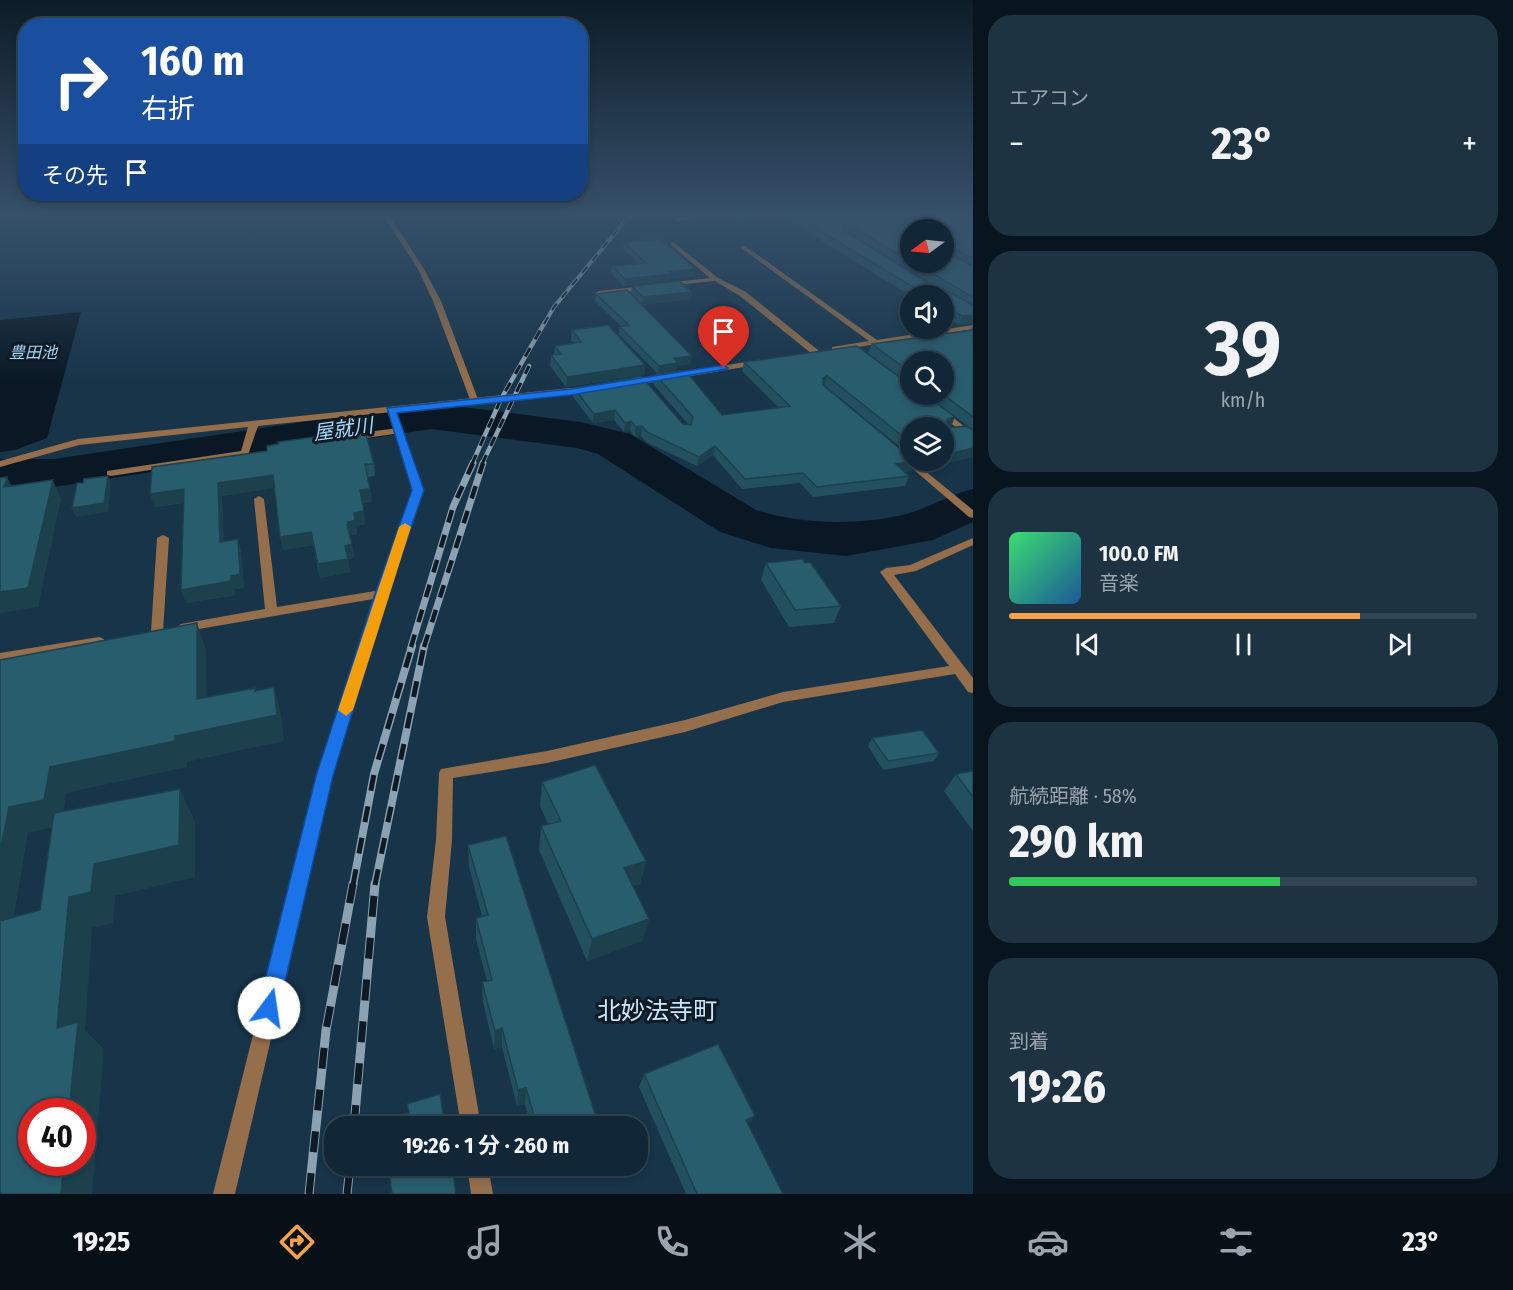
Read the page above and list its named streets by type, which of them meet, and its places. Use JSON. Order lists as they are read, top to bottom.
{
  "districts": ["北妙法寺町"],
  "water": ["豊田池", "屋就川"],
  "north": "left",
  "page": {
    "tile": [
      "エアコン",
      ["39", "km/h"],
      ["航続距離 · 58%", "290 km"],
      ["到着", "19:26"]
    ],
    "turn": ["160 m", "右折"],
    "heat": ["−", "23°", "+"],
    "then": "その先",
    "song": ["100.0 FM", "音楽"],
    "limit": "40",
    "trip": "19:26 · 1 分 · 260 m",
    "tabs": ["19:25", "23°"]
  }
}
